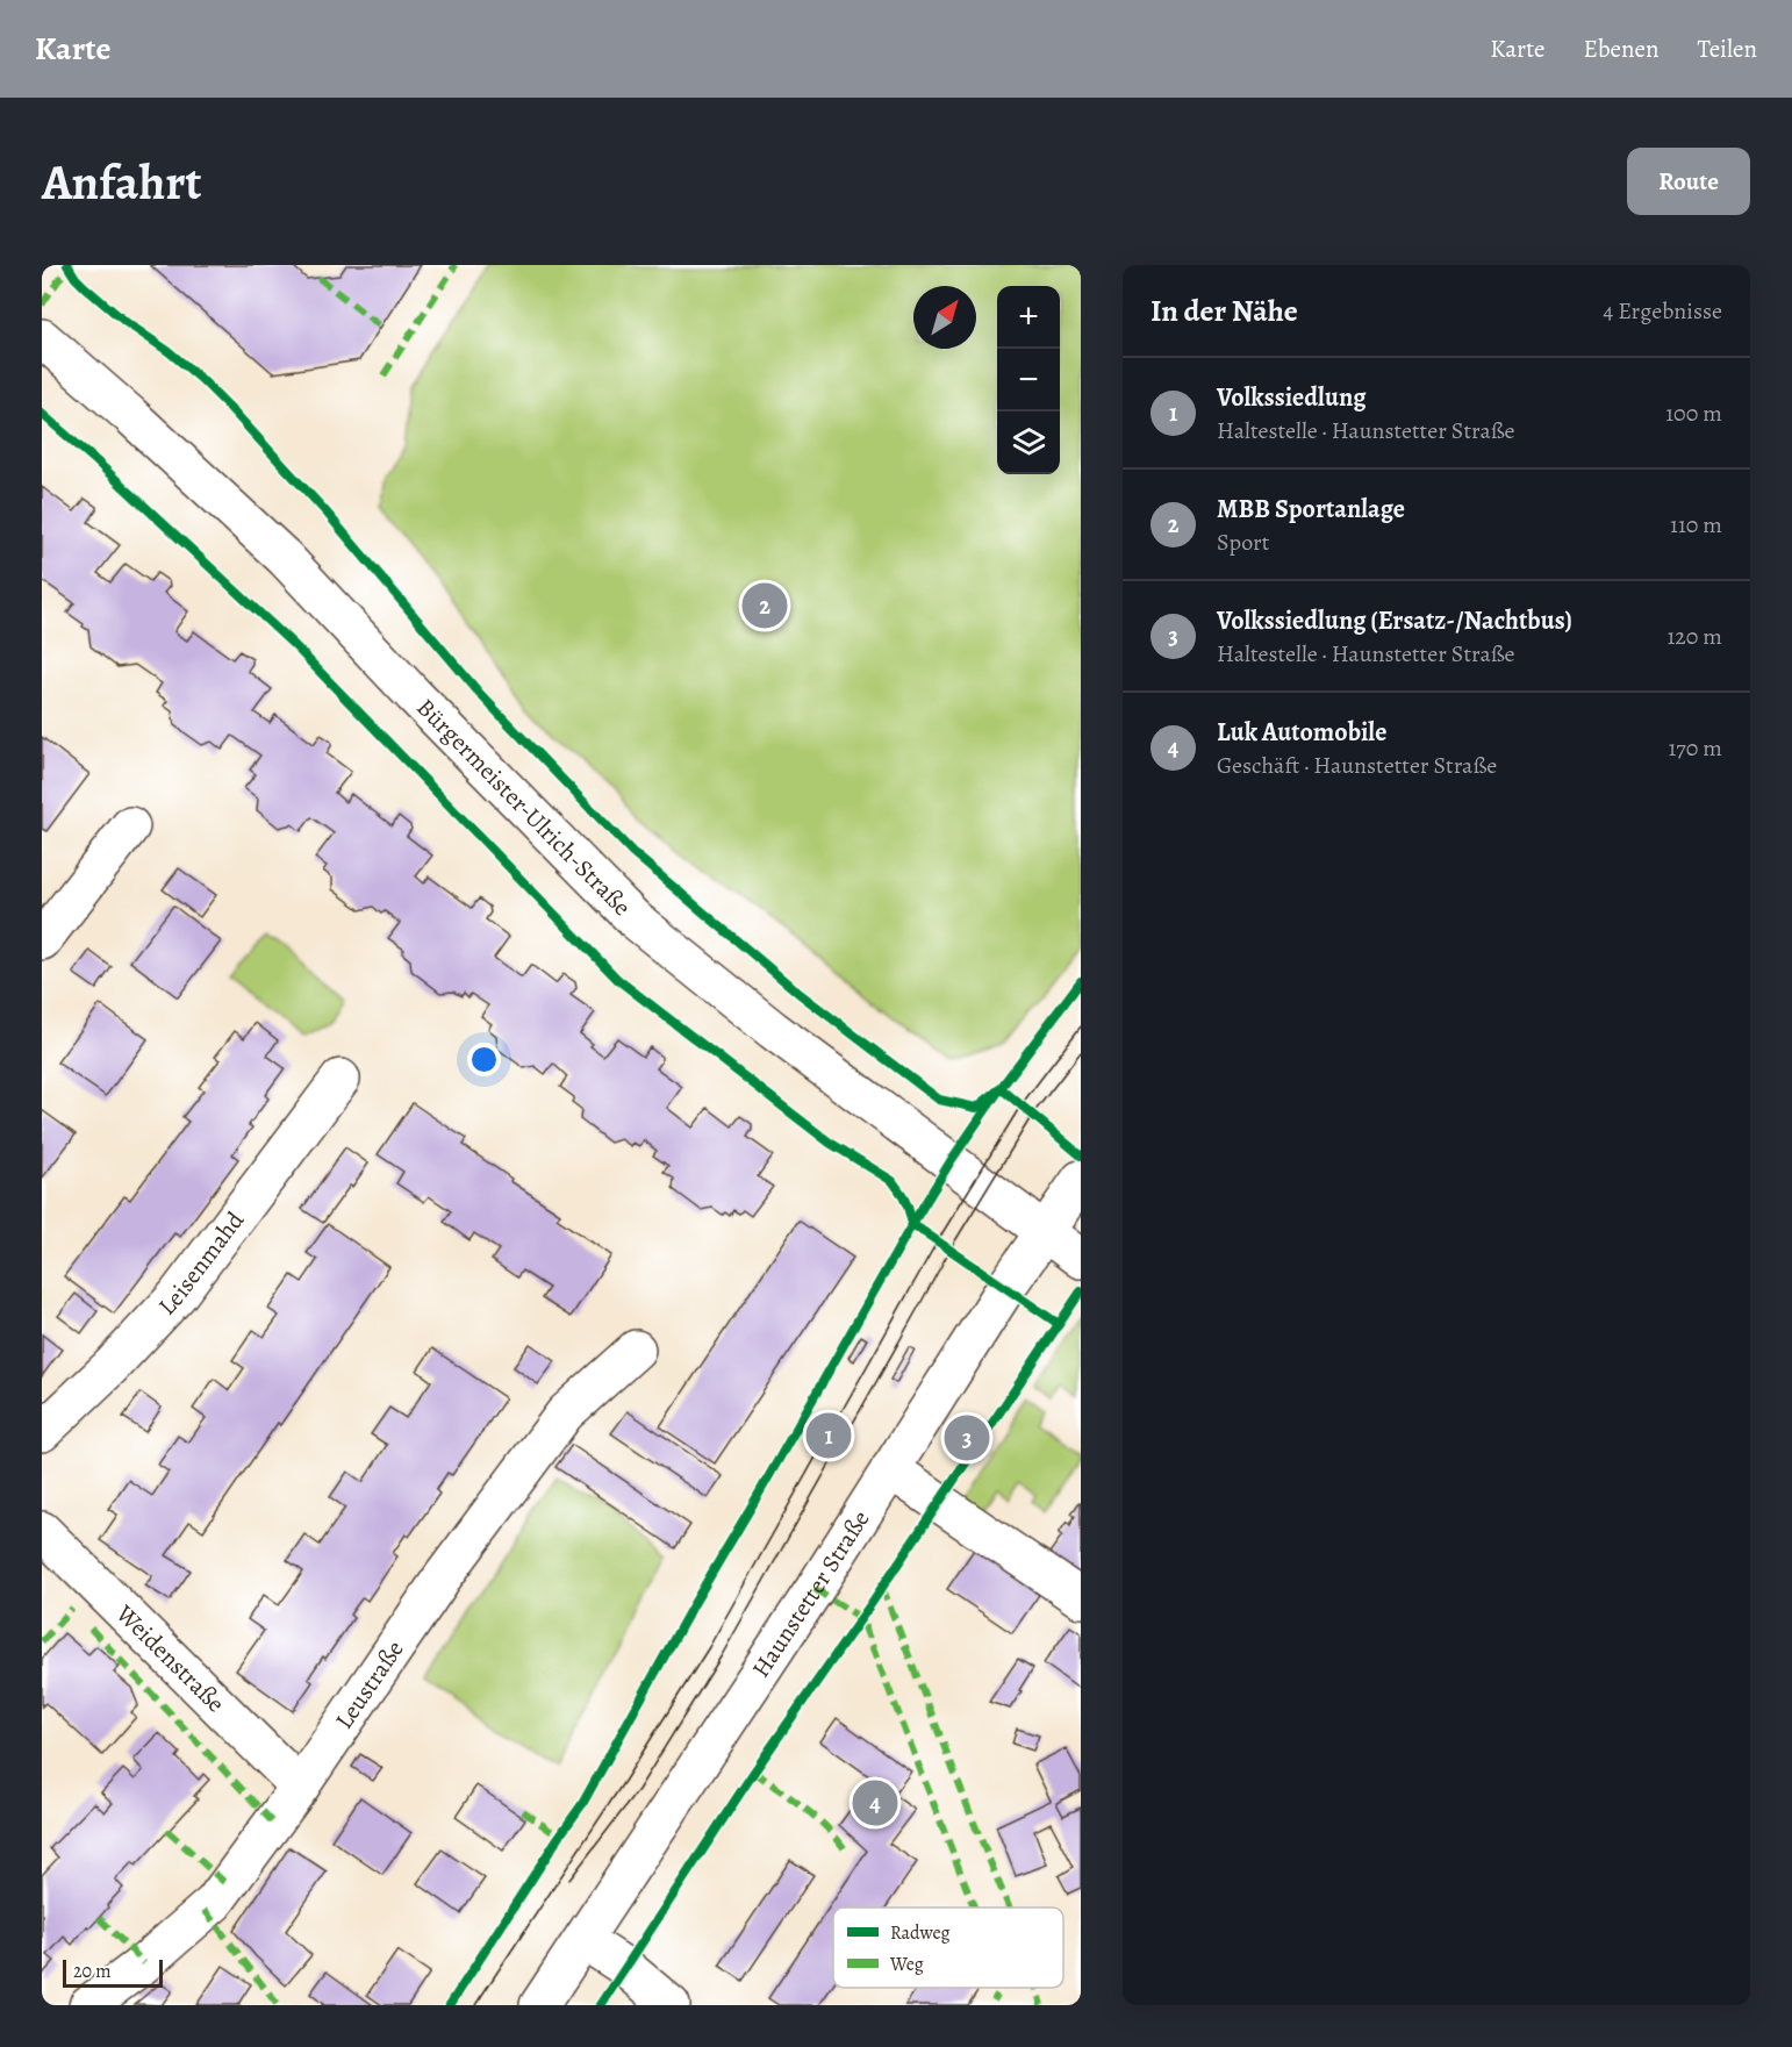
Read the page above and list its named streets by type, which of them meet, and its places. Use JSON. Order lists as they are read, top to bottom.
{
  "streets": {
    "main road": [
      "Bürgermeister-Ulrich-Straße",
      "Leisenmahd",
      "Haunstetter Straße",
      "Weidenstraße",
      "Leustraße"
    ]
  },
  "crossings": [
    ["Bürgermeister-Ulrich-Straße", "Haunstetter Straße"],
    ["Weidenstraße", "Leustraße"]
  ],
  "legend": ["Radweg", "Weg"],
  "scale_bar": "20 m",
  "north": "top right",
  "page": {
    "header": "Karte",
    "nav": ["Karte", "Ebenen", "Teilen"],
    "buttons": "Route",
    "title": "Anfahrt",
    "heading": ["In der Nähe", "4 Ergebnisse"],
    "map_buttons": ["+", "−"],
    "list": [
      {
        "mark": "1",
        "name": "Volkssiedlung",
        "note": "Haltestelle · Haunstetter Straße",
        "value": "100 m"
      },
      {
        "mark": "2",
        "name": "MBB Sportanlage",
        "note": "Sport",
        "value": "110 m"
      },
      {
        "mark": "3",
        "name": "Volkssiedlung (Ersatz-/Nachtbus)",
        "note": "Haltestelle · Haunstetter Straße",
        "value": "120 m"
      },
      {
        "mark": "4",
        "name": "Luk Automobile",
        "note": "Geschäft · Haunstetter Straße",
        "value": "170 m"
      }
    ],
    "pins": [
      "2",
      "1",
      "3",
      "4"
    ],
    "scale": "20 m"
  }
}
